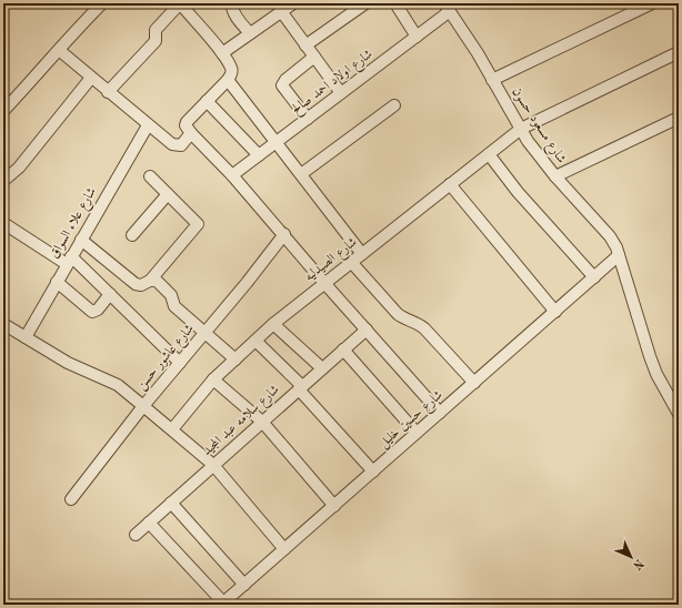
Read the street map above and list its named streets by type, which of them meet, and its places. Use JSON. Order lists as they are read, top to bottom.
{
  "streets": {
    "street": [
      "شارع اولاد احمد صالح",
      "شارع مسعود حسون",
      "شارع علاء السواق",
      "شارع الصيدليه",
      "شارع عاشور حسن",
      "شارع حسين خليل",
      "شارع سلامه عبد المجيد"
    ]
  },
  "crossings": [
    ["شارع اولاد احمد صالح", "شارع مسعود حسون"],
    ["شارع مسعود حسون", "شارع الصيدليه"],
    ["شارع مسعود حسون", "شارع حسين خليل"]
  ],
  "north": "bottom right"
}
